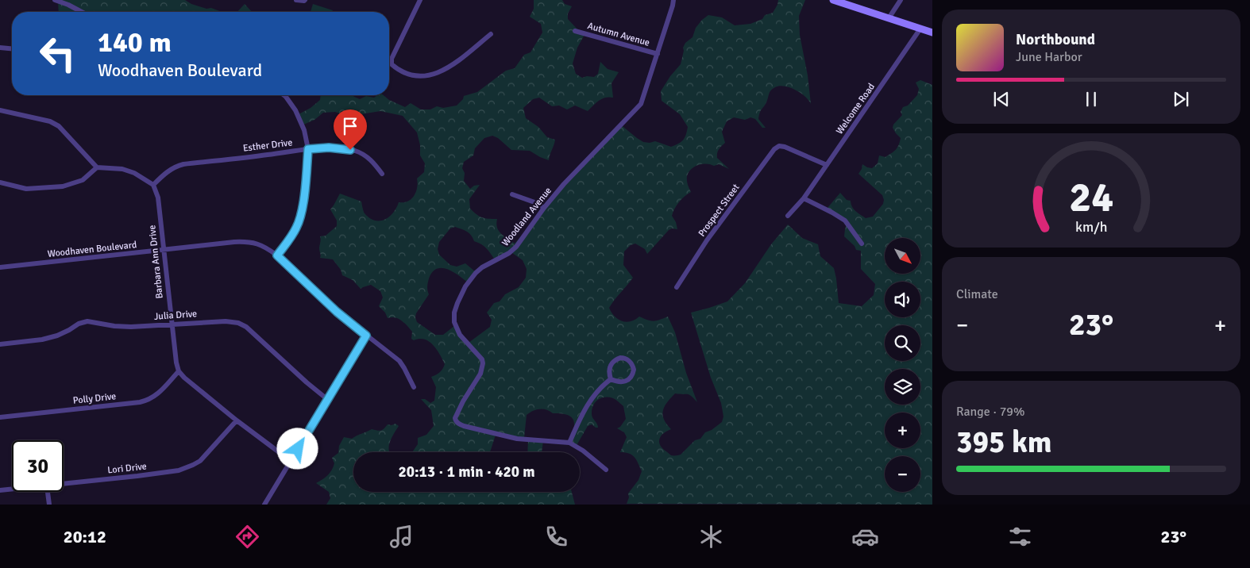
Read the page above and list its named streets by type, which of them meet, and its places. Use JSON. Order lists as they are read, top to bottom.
{
  "streets": {
    "street": [
      "Autumn Avenue",
      "Welcome Road",
      "Esther Drive",
      "Prospect Street",
      "Woodland Avenue",
      "Woodhaven Boulevard",
      "Barbara Ann Drive",
      "Julia Drive",
      "Polly Drive",
      "Lori Drive"
    ]
  },
  "crossings": [
    ["Autumn Avenue", "Woodland Avenue"],
    ["Welcome Road", "Prospect Street"],
    ["Esther Drive", "Barbara Ann Drive"],
    ["Woodhaven Boulevard", "Barbara Ann Drive"],
    ["Barbara Ann Drive", "Julia Drive"],
    ["Barbara Ann Drive", "Polly Drive"]
  ],
  "north": "bottom right",
  "page": {
    "turn": ["140 m", "Woodhaven Boulevard"],
    "song": ["Northbound", "June Harbor"],
    "map_buttons": ["+", "−"],
    "tile": [
      "Climate",
      ["Range · 79%", "395 km"]
    ],
    "heat": ["−", "23°", "+"],
    "limit": "30",
    "trip": "20:13 · 1 min · 420 m",
    "tabs": ["20:12", "23°"],
    "gauge": ["24", "km/h"]
  }
}
